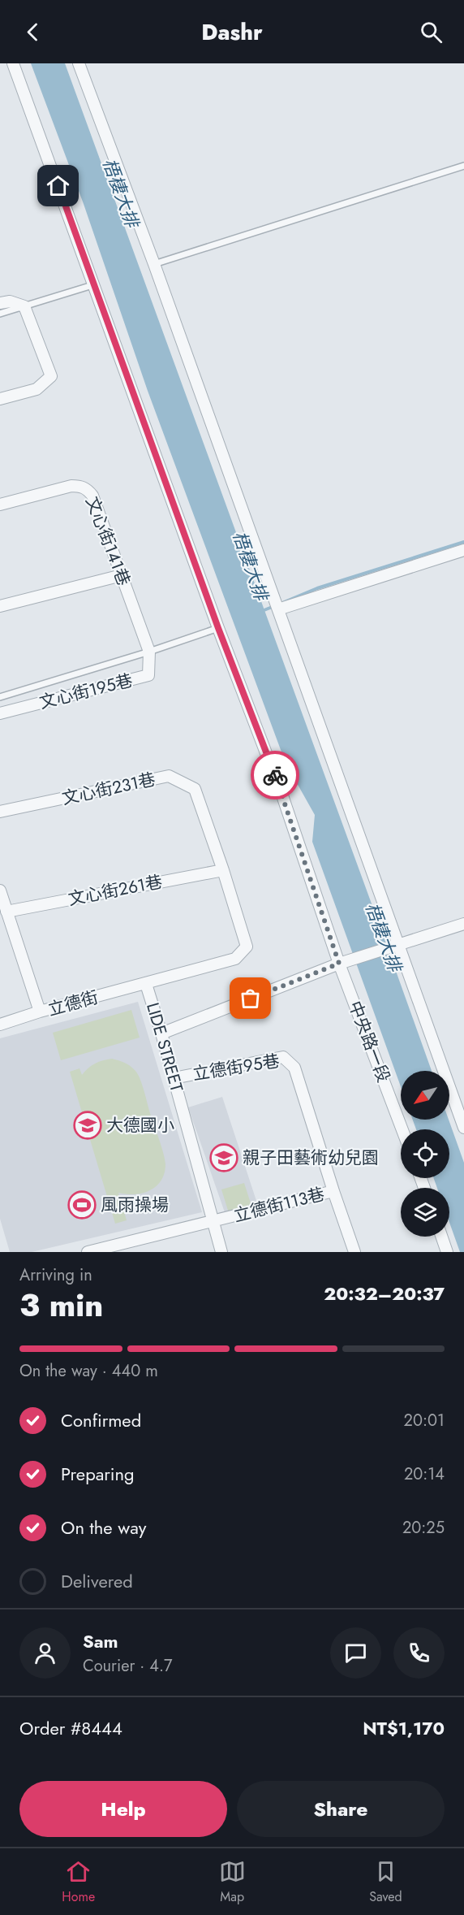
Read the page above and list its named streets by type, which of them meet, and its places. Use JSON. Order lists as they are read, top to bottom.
{
  "streets": {
    "street": [
      "文心街141巷",
      "文心街195巷",
      "文心街231巷",
      "文心街261巷",
      "立德街",
      "中央路一段",
      "LIDE STREET",
      "立德街95巷",
      "立德街113巷"
    ]
  },
  "crossings": [
    ["文心街141巷", "文心街195巷"],
    ["文心街231巷", "文心街261巷"],
    ["文心街231巷", "立德街"],
    ["立德街", "LIDE STREET"],
    ["LIDE STREET", "立德街95巷"],
    ["LIDE STREET", "立德街113巷"],
    ["立德街95巷", "立德街113巷"]
  ],
  "water": ["梧棲大排"],
  "places": {
    "school or university": ["大德國小", "親子田藝術幼兒園"],
    "sports": ["風雨操場"]
  },
  "north": "bottom left",
  "page": {
    "header": "Dashr",
    "heading": ["3 min", "Arriving in", "20:32–20:37"],
    "panel": [
      "Sam",
      "Courier · 4.7",
      "Order #8444",
      "NT$1,170"
    ],
    "bar": "On the way · 440 m",
    "list": [
      ["Confirmed", "20:01"],
      ["Preparing", "20:14"],
      ["On the way", "20:25"],
      "Delivered"
    ],
    "buttons": ["Help", "Share"],
    "tabs": ["Home", "Map", "Saved"]
  }
}
